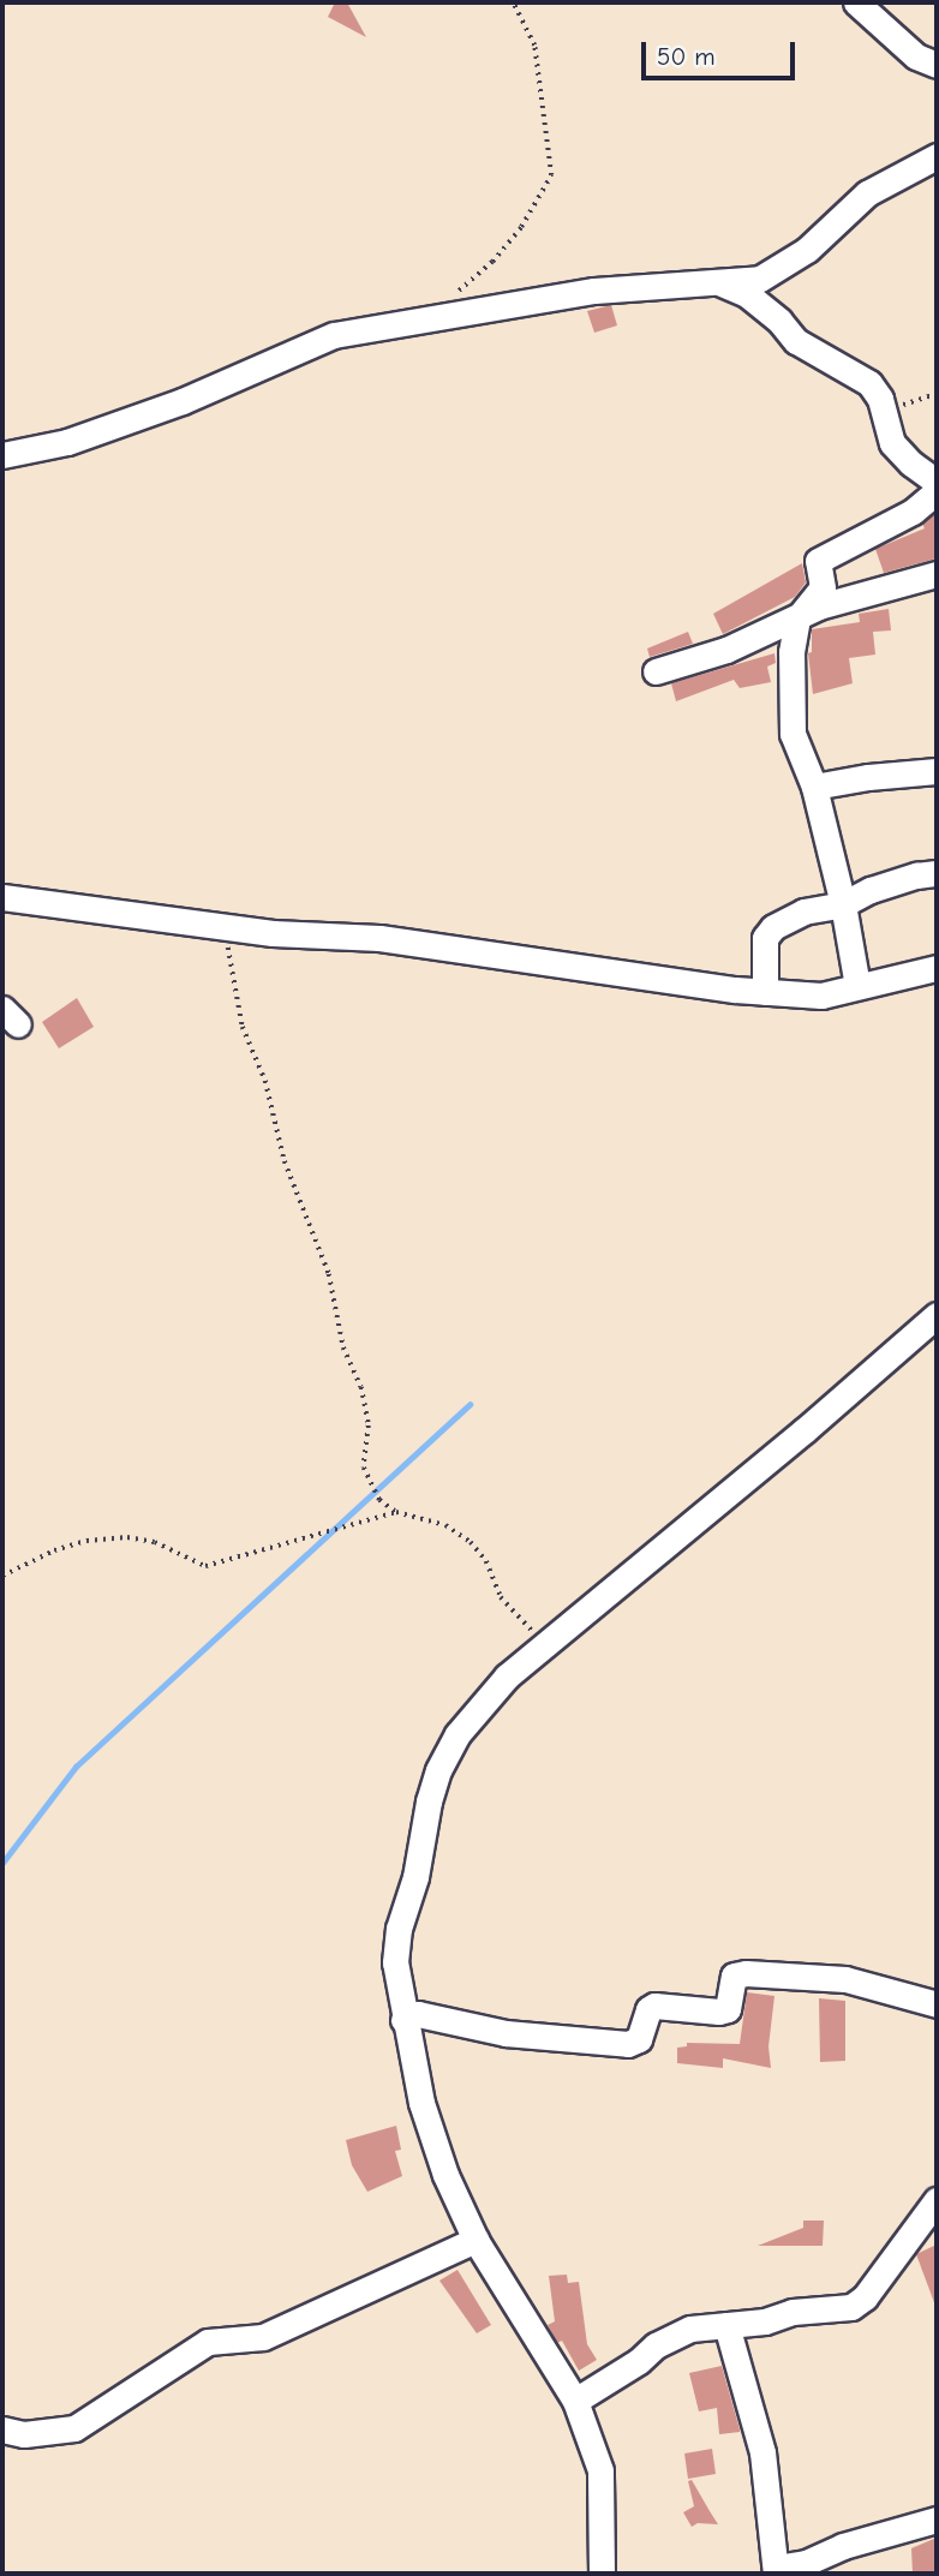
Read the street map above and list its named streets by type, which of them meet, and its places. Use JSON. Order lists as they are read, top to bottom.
{
  "scale_bar": "50 m"
}
